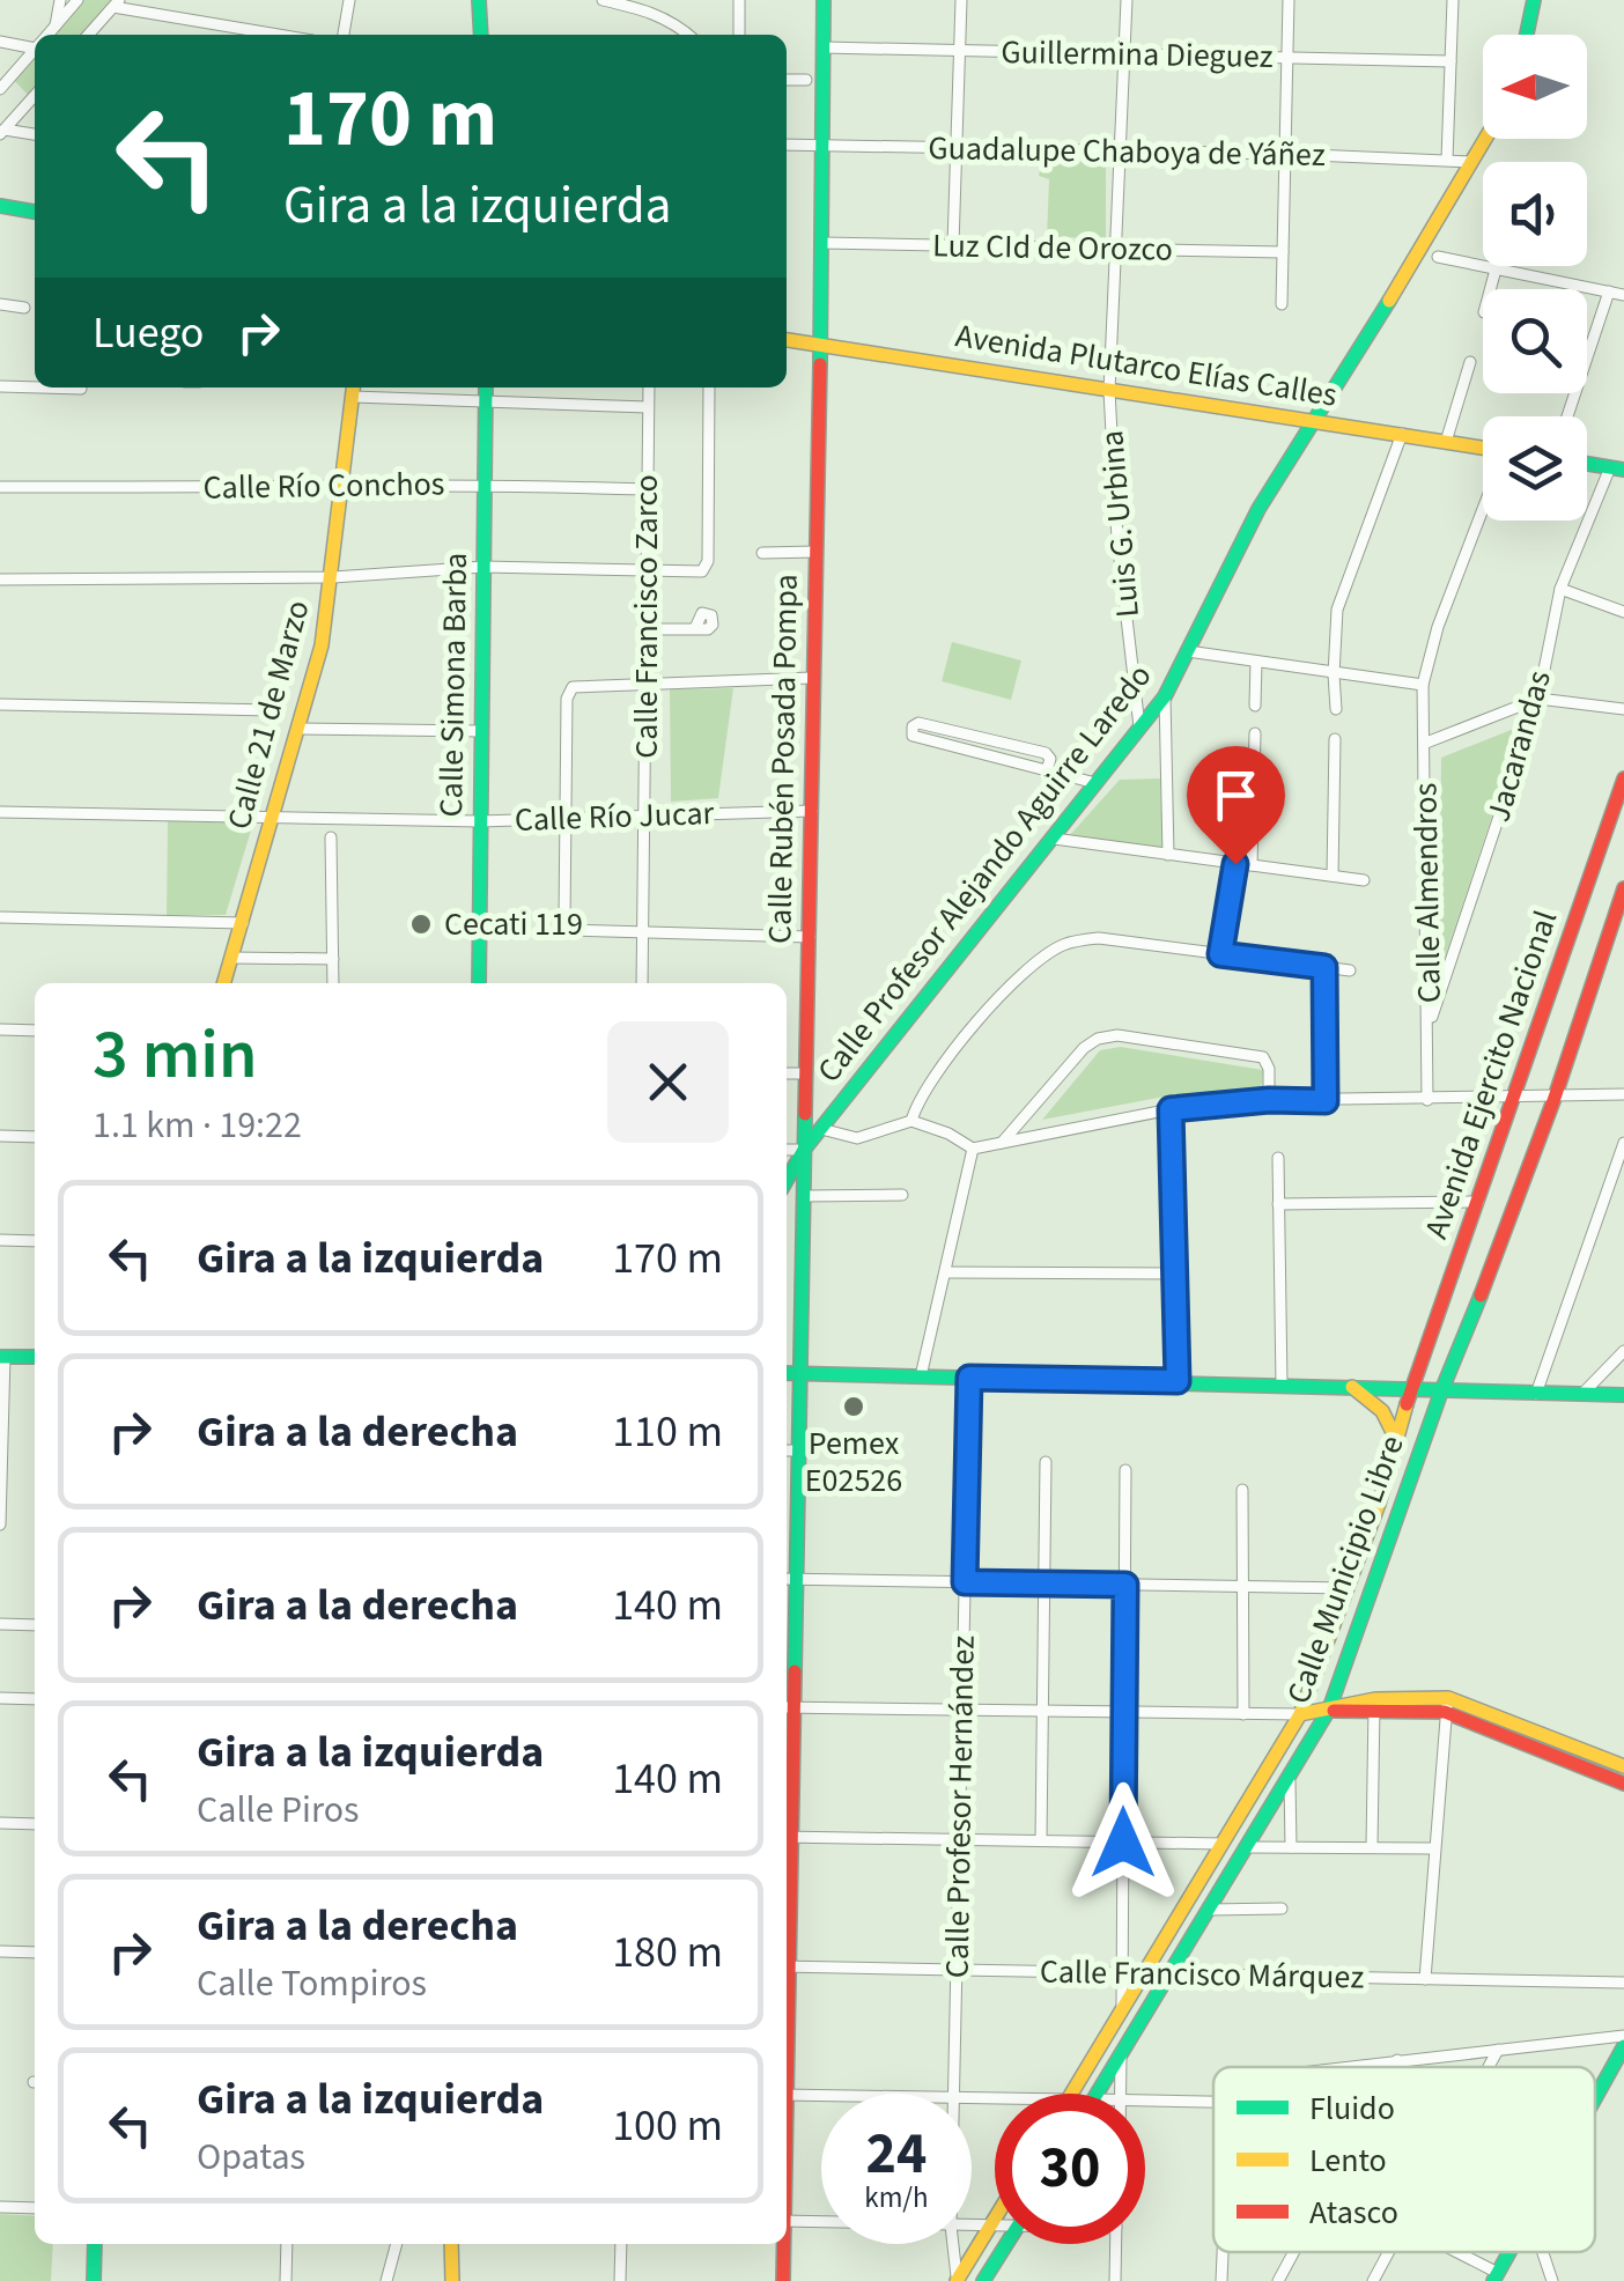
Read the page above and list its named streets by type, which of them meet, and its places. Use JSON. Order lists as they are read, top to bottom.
{
  "streets": {
    "main road": [
      "Avenida Plutarco Elías Calles",
      "Calle Simona Barba",
      "Calle 21 de Marzo",
      "Calle Rubén Posada Pompa",
      "Calle Profesor Alejando Aguirre Laredo",
      "Avenida Ejercito Nacional",
      "Calle Municipio Libre"
    ],
    "street": [
      "Guillermina Dieguez",
      "Guadalupe Chaboya de Yáñez",
      "Luz CId de Orozco",
      "Calle Río Conchos",
      "Luis G. Urbina",
      "Calle Francisco Zarco",
      "Jacarandas",
      "Calle Río Jucar",
      "Calle Almendros",
      "Calle Profesor Hernández",
      "Calle Francisco Márquez"
    ]
  },
  "crossings": [
    ["Guillermina Dieguez", "Luis G. Urbina"],
    ["Guillermina Dieguez", "Calle Rubén Posada Pompa"],
    ["Guadalupe Chaboya de Yáñez", "Luis G. Urbina"],
    ["Guadalupe Chaboya de Yáñez", "Calle Rubén Posada Pompa"],
    ["Guadalupe Chaboya de Yáñez", "Calle Profesor Alejando Aguirre Laredo"],
    ["Luz CId de Orozco", "Luis G. Urbina"],
    ["Luz CId de Orozco", "Calle Rubén Posada Pompa"],
    ["Avenida Plutarco Elías Calles", "Luis G. Urbina"],
    ["Avenida Plutarco Elías Calles", "Calle Rubén Posada Pompa"],
    ["Avenida Plutarco Elías Calles", "Calle Profesor Alejando Aguirre Laredo"],
    ["Calle Río Conchos", "Calle Francisco Zarco"],
    ["Calle Río Conchos", "Calle Simona Barba"],
    ["Calle Río Conchos", "Calle 21 de Marzo"],
    ["Luis G. Urbina", "Calle Profesor Alejando Aguirre Laredo"],
    ["Calle Francisco Zarco", "Calle Río Jucar"],
    ["Calle Simona Barba", "Calle Río Jucar"],
    ["Calle 21 de Marzo", "Calle Río Jucar"],
    ["Jacarandas", "Calle Almendros"],
    ["Calle Rubén Posada Pompa", "Calle Río Jucar"],
    ["Calle Rubén Posada Pompa", "Calle Profesor Alejando Aguirre Laredo"],
    ["Avenida Ejercito Nacional", "Calle Municipio Libre"],
    ["Avenida Ejercito Nacional", "Calle Francisco Márquez"],
    ["Calle Municipio Libre", "Calle Francisco Márquez"],
    ["Calle Profesor Hernández", "Calle Francisco Márquez"]
  ],
  "places": ["Cecati 119", "Pemex E02526"],
  "legend": ["Fluido", "Lento", "Atasco"],
  "north": "left",
  "page": {
    "turn": ["170 m", "Gira a la izquierda"],
    "then": "Luego",
    "heading": ["3 min", "1.1 km · 19:22"],
    "list": [
      {
        "name": "Gira a la izquierda",
        "value": "170 m"
      },
      {
        "name": "Gira a la derecha",
        "value": "110 m"
      },
      {
        "name": "Gira a la derecha",
        "value": "140 m"
      },
      {
        "name": "Gira a la izquierda",
        "note": "Calle Piros",
        "value": "140 m"
      },
      {
        "name": "Gira a la derecha",
        "note": "Calle Tompiros",
        "value": "180 m"
      },
      {
        "name": "Gira a la izquierda",
        "note": "Opatas",
        "value": "100 m"
      }
    ],
    "speed": "24 km/h",
    "limit": "30"
  }
}
